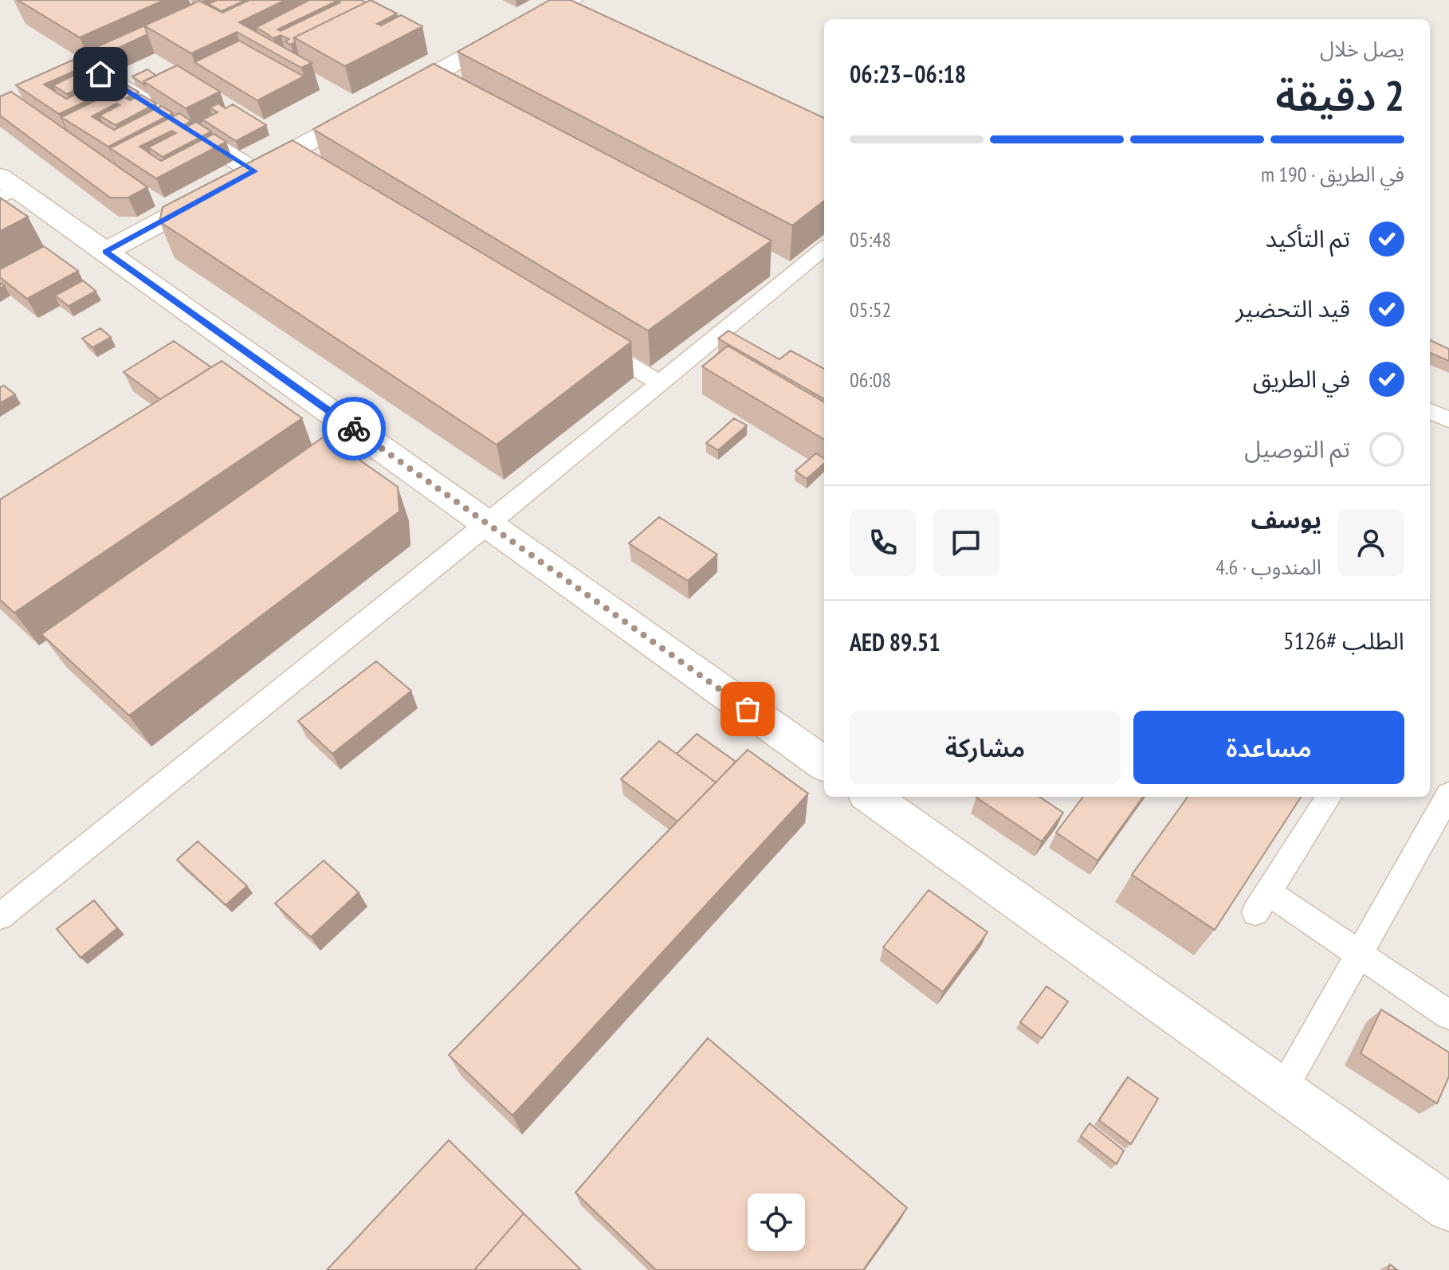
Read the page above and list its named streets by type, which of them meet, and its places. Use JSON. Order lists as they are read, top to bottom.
{
  "page": {
    "heading": ["2 دقيقة", "يصل خلال", "06:18–06:23"],
    "panel": [
      "يوسف",
      "المندوب · 4.6",
      "الطلب #5126",
      "AED 89.51"
    ],
    "bar": "في الطريق · 190 m",
    "list": [
      ["تم التأكيد", "05:48"],
      ["قيد التحضير", "05:52"],
      ["في الطريق", "06:08"],
      "تم التوصيل"
    ],
    "buttons": ["مساعدة", "مشاركة"]
  }
}
